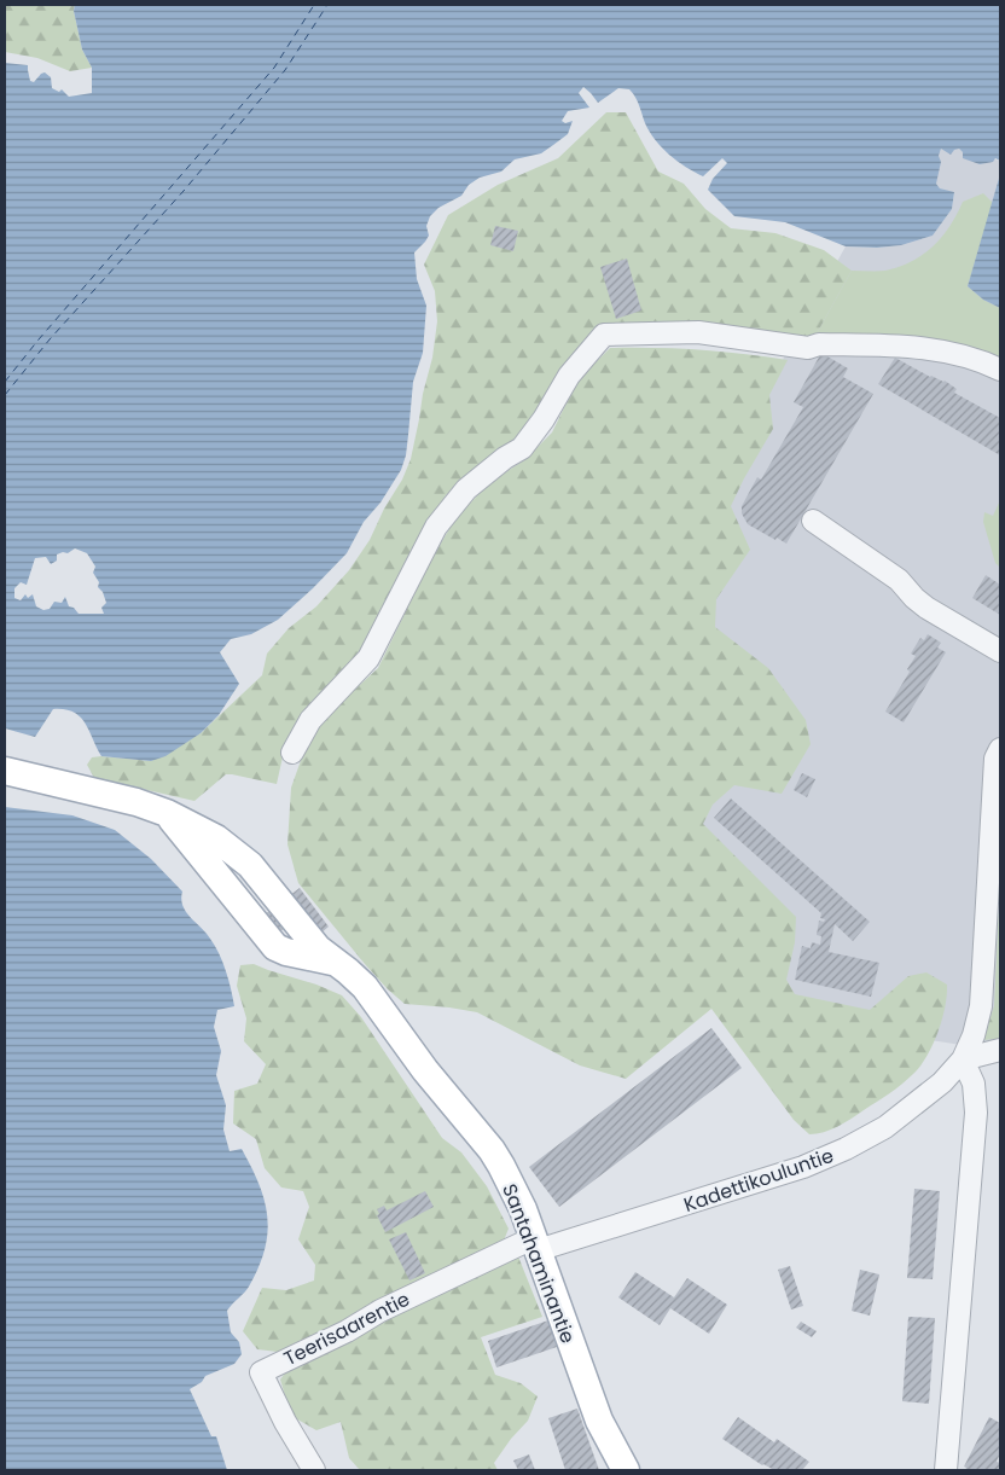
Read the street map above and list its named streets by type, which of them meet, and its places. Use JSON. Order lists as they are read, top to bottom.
{
  "streets": {
    "main road": ["Santahaminantie"],
    "street": ["Kadettikouluntie", "Teerisaarentie"]
  },
  "crossings": [
    ["Kadettikouluntie", "Santahaminantie"],
    ["Kadettikouluntie", "Teerisaarentie"],
    ["Santahaminantie", "Teerisaarentie"]
  ]
}
